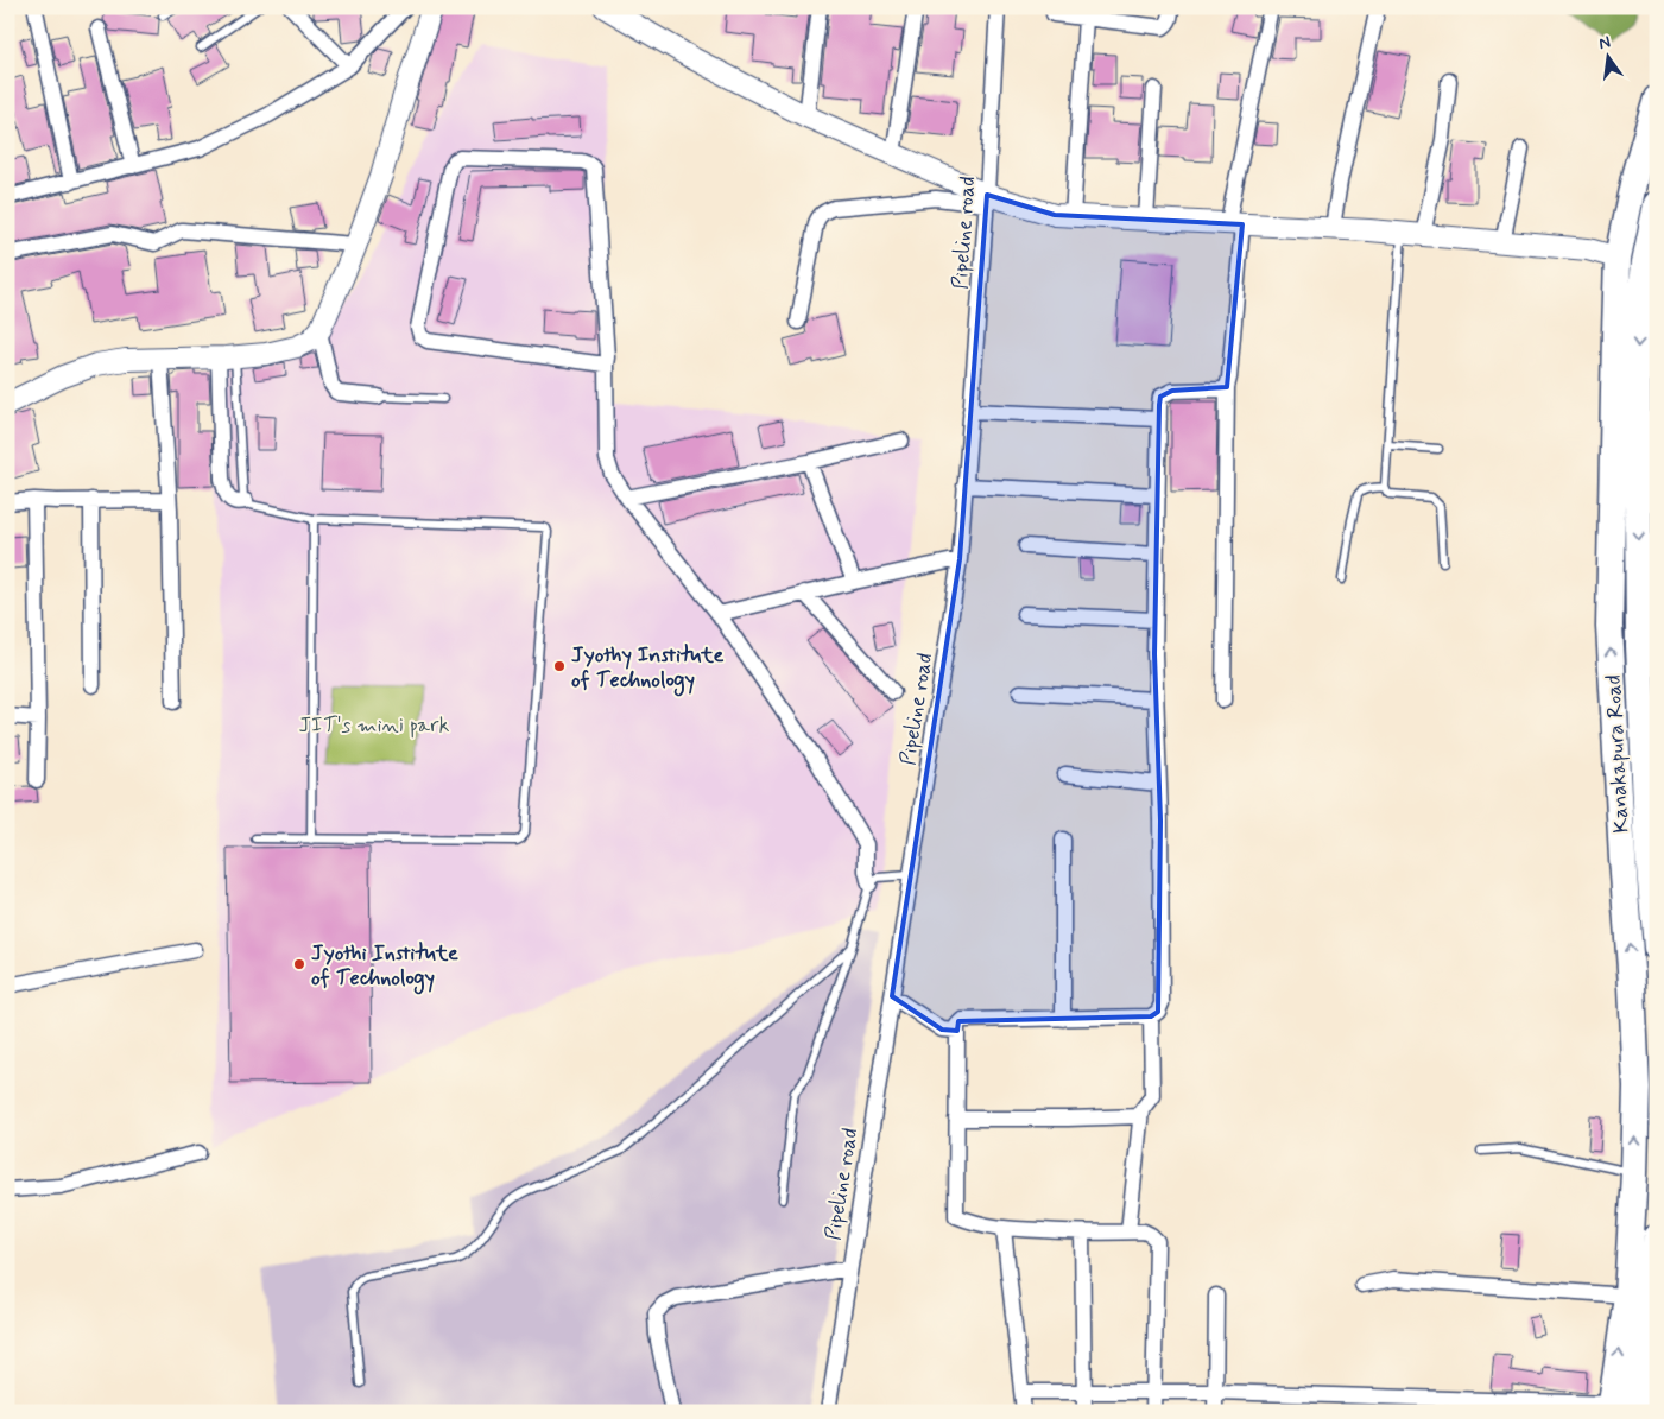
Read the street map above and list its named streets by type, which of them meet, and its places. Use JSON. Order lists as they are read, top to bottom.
{
  "streets": {
    "highway": ["Kanakapura Road"],
    "street": ["Pipeline road"]
  },
  "parks": ["JIT's mini park"],
  "places": ["Jyothy Institute of Technology", "Jyothi Institute of Technology"],
  "north": "top"
}
